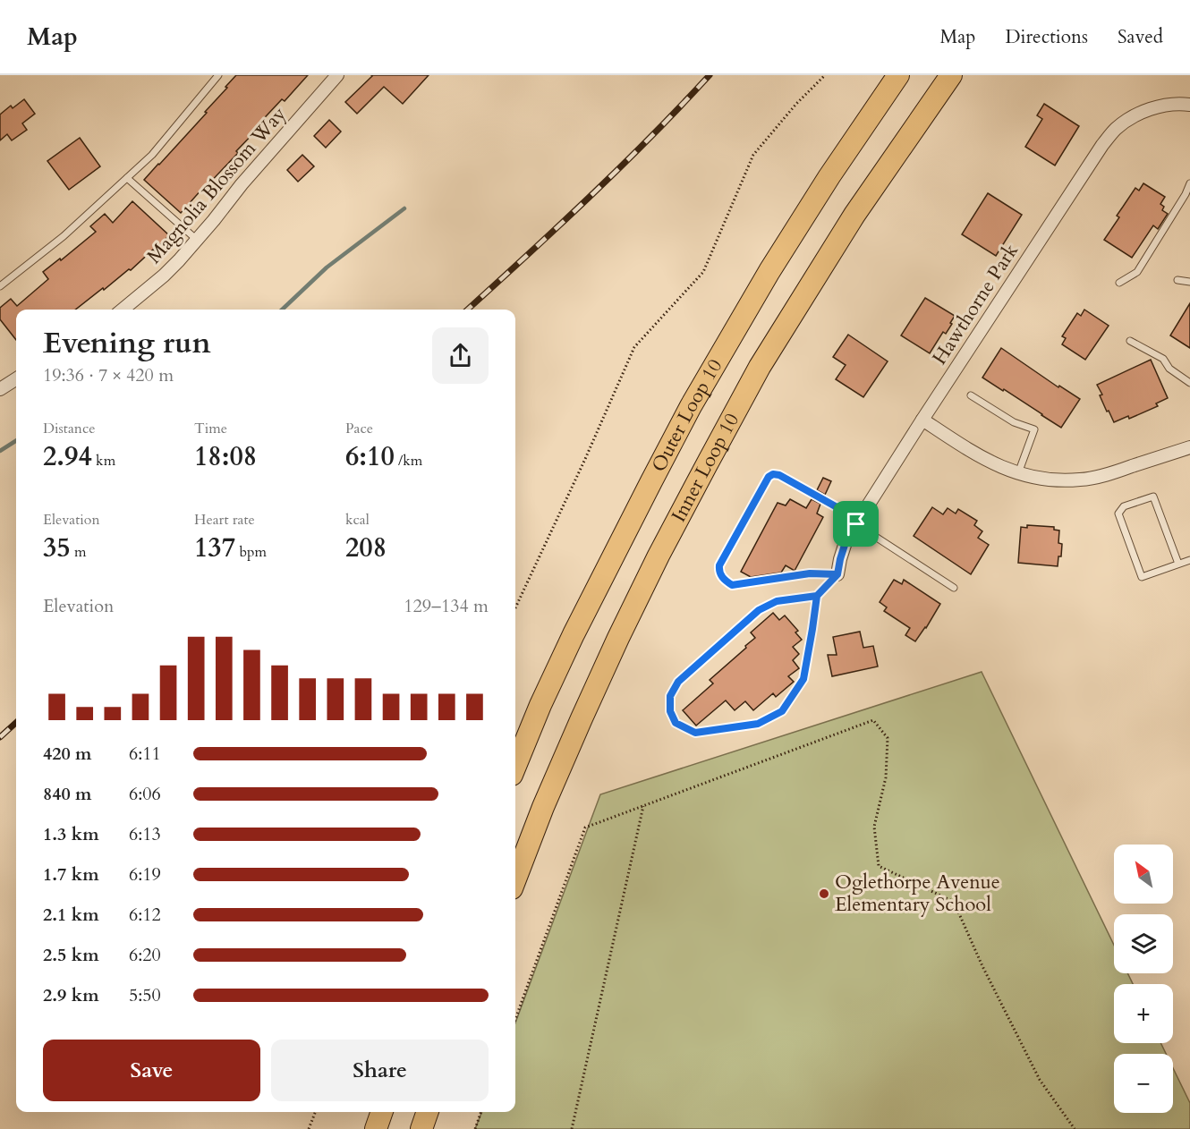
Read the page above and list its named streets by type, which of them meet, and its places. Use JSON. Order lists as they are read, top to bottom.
{
  "streets": {
    "highway": ["Outer Loop 10", "Inner Loop 10"],
    "street": ["Magnolia Blossom Way", "Hawthorne Park"]
  },
  "places": ["Oglethorpe Avenue Elementary School"],
  "north": "top left",
  "page": {
    "header": "Map",
    "nav": ["Map", "Directions", "Saved"],
    "heading": ["Evening run", "19:36 · 7 × 420 m"],
    "stats": [
      ["Distance", "2.94 km"],
      ["Time", "18:08"],
      ["Pace", "6:10 /km"],
      ["Elevation", "35 m"],
      ["Heart rate", "137 bpm"],
      ["kcal", "208"]
    ],
    "chart": ["Elevation", "129–134 m"],
    "list": [
      {
        "name": "420 m",
        "note": "6:11"
      },
      {
        "name": "840 m",
        "note": "6:06"
      },
      {
        "name": "1.3 km",
        "note": "6:13"
      },
      {
        "name": "1.7 km",
        "note": "6:19"
      },
      {
        "name": "2.1 km",
        "note": "6:12"
      },
      {
        "name": "2.5 km",
        "note": "6:20"
      },
      {
        "name": "2.9 km",
        "note": "5:50"
      }
    ],
    "map_buttons": ["+", "−"],
    "buttons": ["Save", "Share"]
  }
}
